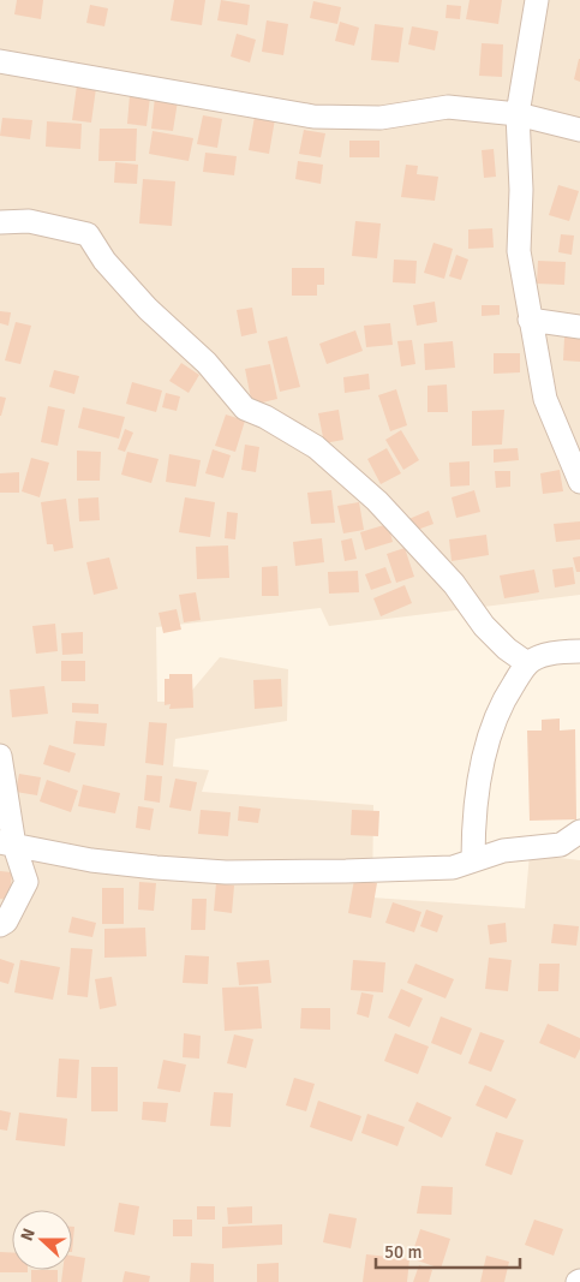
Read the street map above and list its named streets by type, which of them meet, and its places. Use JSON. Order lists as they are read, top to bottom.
{
  "scale_bar": "50 m",
  "north": "left"
}
